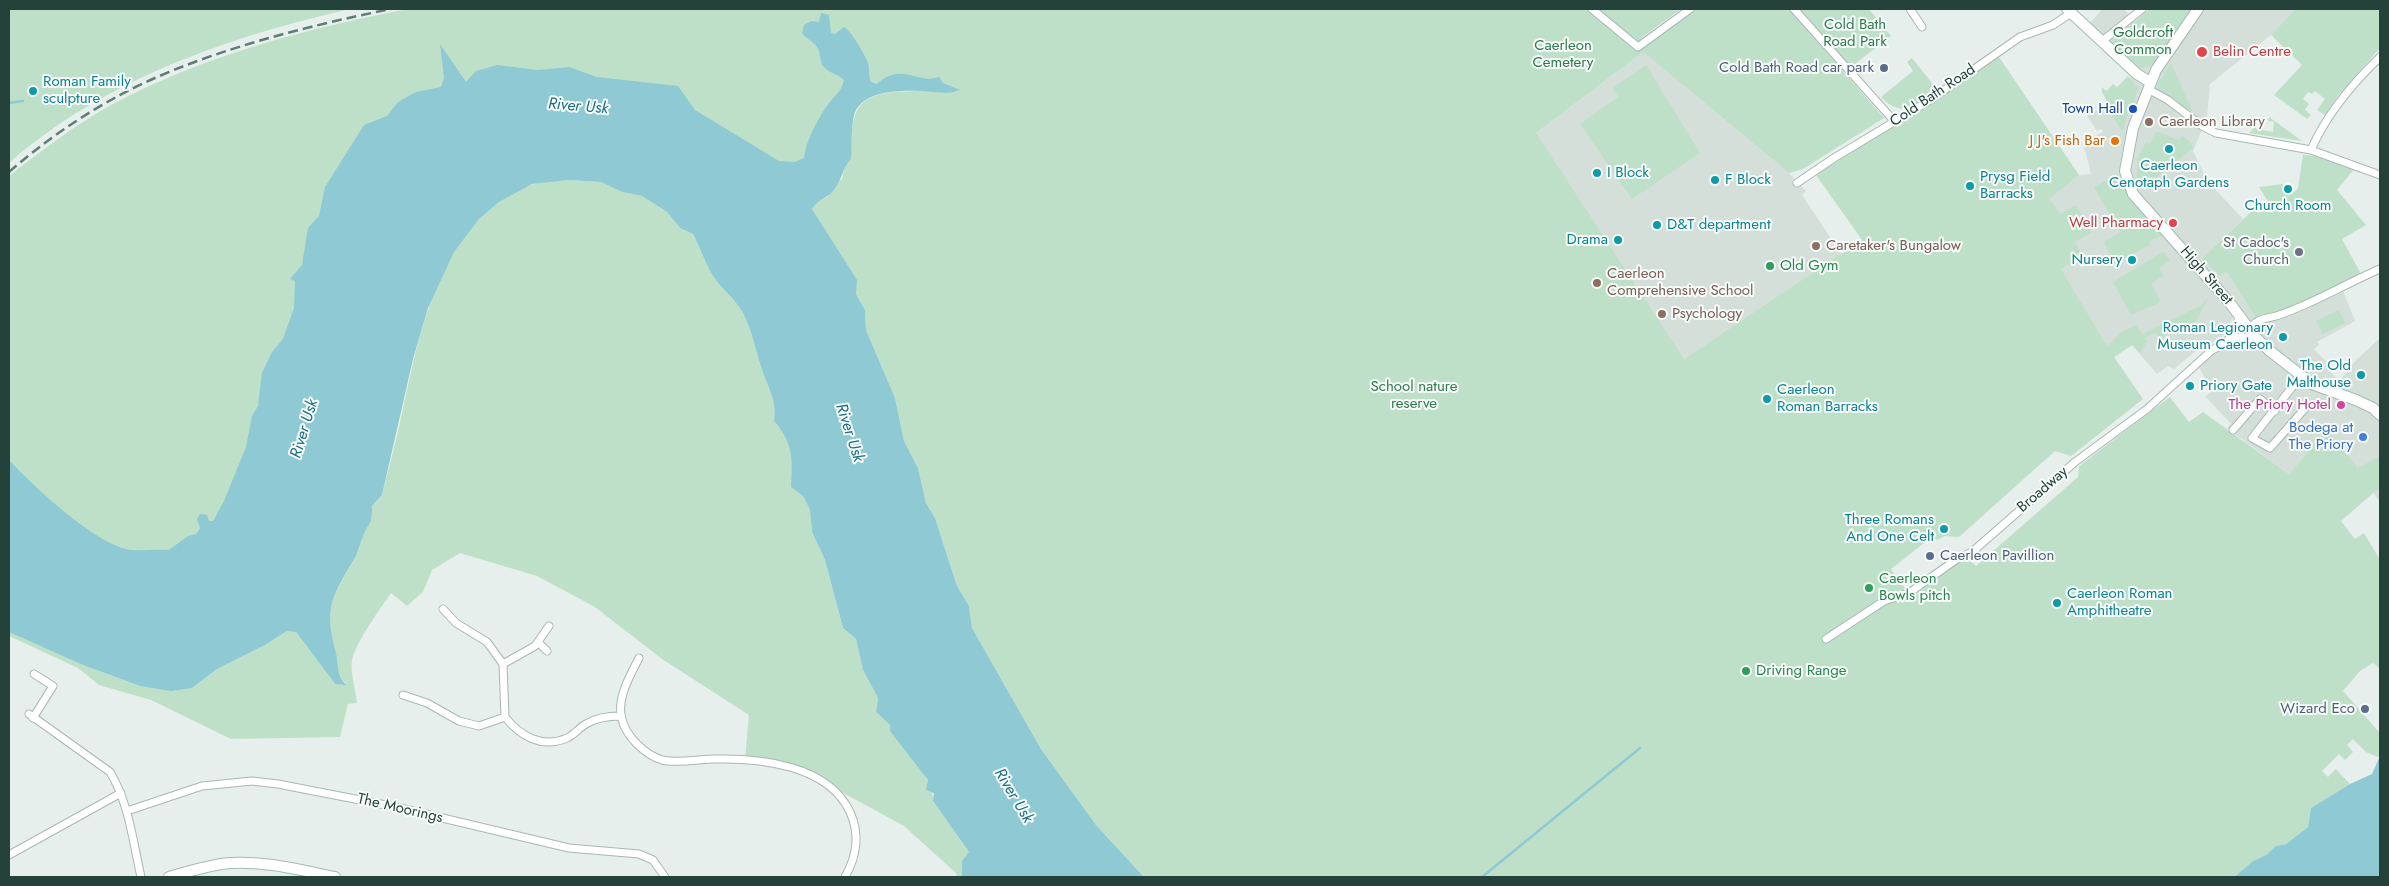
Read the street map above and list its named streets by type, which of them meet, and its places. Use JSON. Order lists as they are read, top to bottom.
{
  "streets": {
    "main road": ["High Street"],
    "street": ["Cold Bath Road", "Broadway", "The Moorings"]
  },
  "crossings": [
    ["High Street", "Broadway"]
  ],
  "water": ["River Usk"],
  "parks": [
    "Cold Bath Road Park",
    "Goldcroft Common",
    "Caerleon Cemetery",
    "School nature reserve"
  ],
  "places": [
    "Belin Centre",
    "Cold Bath Road car park",
    "Roman Family sculpture",
    "Town Hall",
    "Caerleon Library",
    "J J's Fish Bar",
    "Caerleon Cenotaph Gardens",
    "I Block",
    "F Block",
    "Prysg Field Barracks",
    "Church Room",
    "Well Pharmacy",
    "D&T department",
    "Drama",
    "Caretaker's Bungalow",
    "St Cadoc's Church",
    "Nursery",
    "Old Gym",
    "Caerleon Comprehensive School",
    "Psychology",
    "Roman Legionary Museum Caerleon",
    "The Old Malthouse",
    "Priory Gate",
    "Caerleon Roman Barracks",
    "The Priory Hotel",
    "Bodega at The Priory",
    "Three Romans And One Celt",
    "Caerleon Pavillion",
    "Caerleon Bowls pitch",
    "Caerleon Roman Amphitheatre",
    "Driving Range",
    "Wizard Eco"
  ]
}
